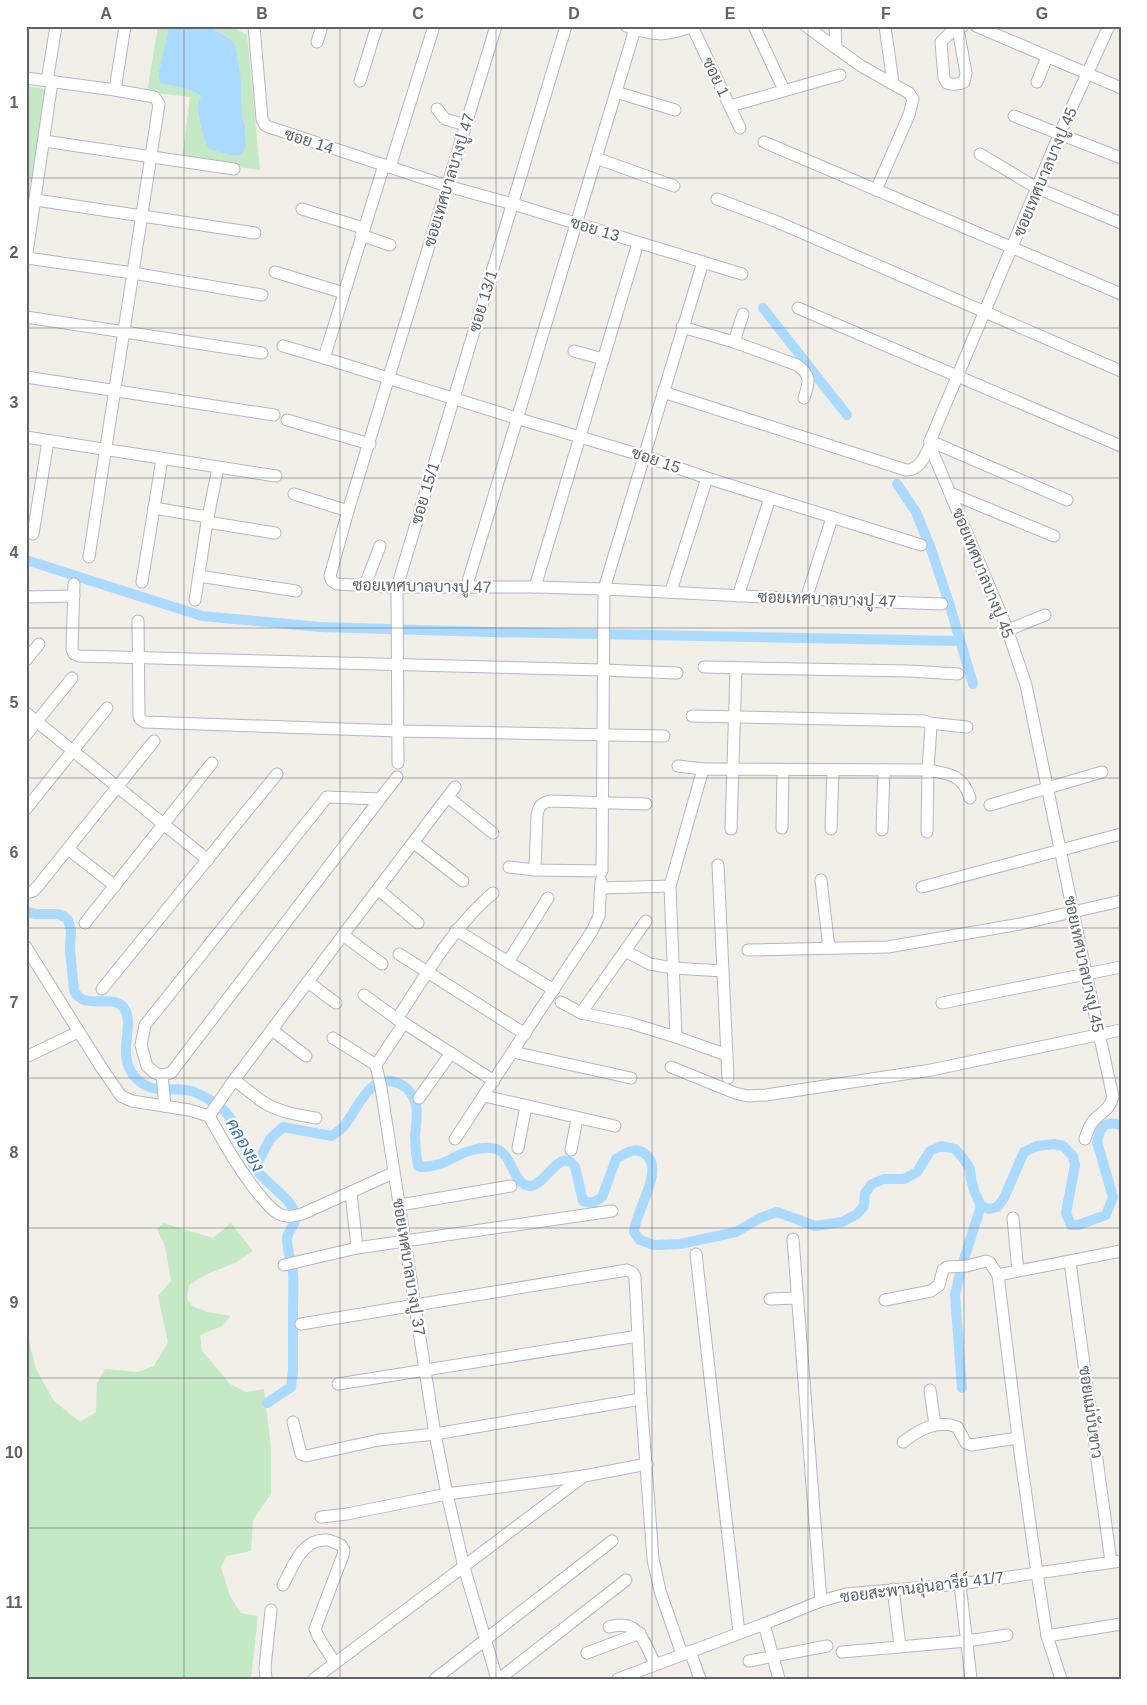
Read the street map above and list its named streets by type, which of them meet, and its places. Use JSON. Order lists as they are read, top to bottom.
{
  "streets": {
    "street": [
      "ซอย 1",
      "ซอย 14",
      "ซอยเทศบาลบางปู 45",
      "ซอยเทศบาลบางปู 47",
      "ซอย 13",
      "ซอย 13/1",
      "ซอย 15",
      "ซอย 15/1",
      "ซอยเทศบาลบางปู 37",
      "ซอยแม่บับขาว",
      "ซอยสะพานอุ่นอารีย์ 41/7"
    ]
  },
  "crossings": [
    ["ซอย 14", "ซอยเทศบาลบางปู 47"],
    ["ซอย 14", "ซอย 13"],
    ["ซอยเทศบาลบางปู 47", "ซอย 13"],
    ["ซอยเทศบาลบางปู 47", "ซอย 15"],
    ["ซอยเทศบาลบางปู 47", "ซอย 15/1"],
    ["ซอย 13", "ซอย 13/1"],
    ["ซอย 13/1", "ซอย 15"],
    ["ซอย 13/1", "ซอย 15/1"],
    ["ซอย 15", "ซอย 15/1"],
    ["ซอยแม่บับขาว", "ซอยสะพานอุ่นอารีย์ 41/7"]
  ],
  "water": ["คลองยง"],
  "grid": {
    "columns": [
      "A",
      "B",
      "C",
      "D",
      "E",
      "F",
      "G"
    ],
    "rows": [
      "1",
      "2",
      "3",
      "4",
      "5",
      "6",
      "7",
      "8",
      "9",
      "10",
      "11"
    ]
  }
}
